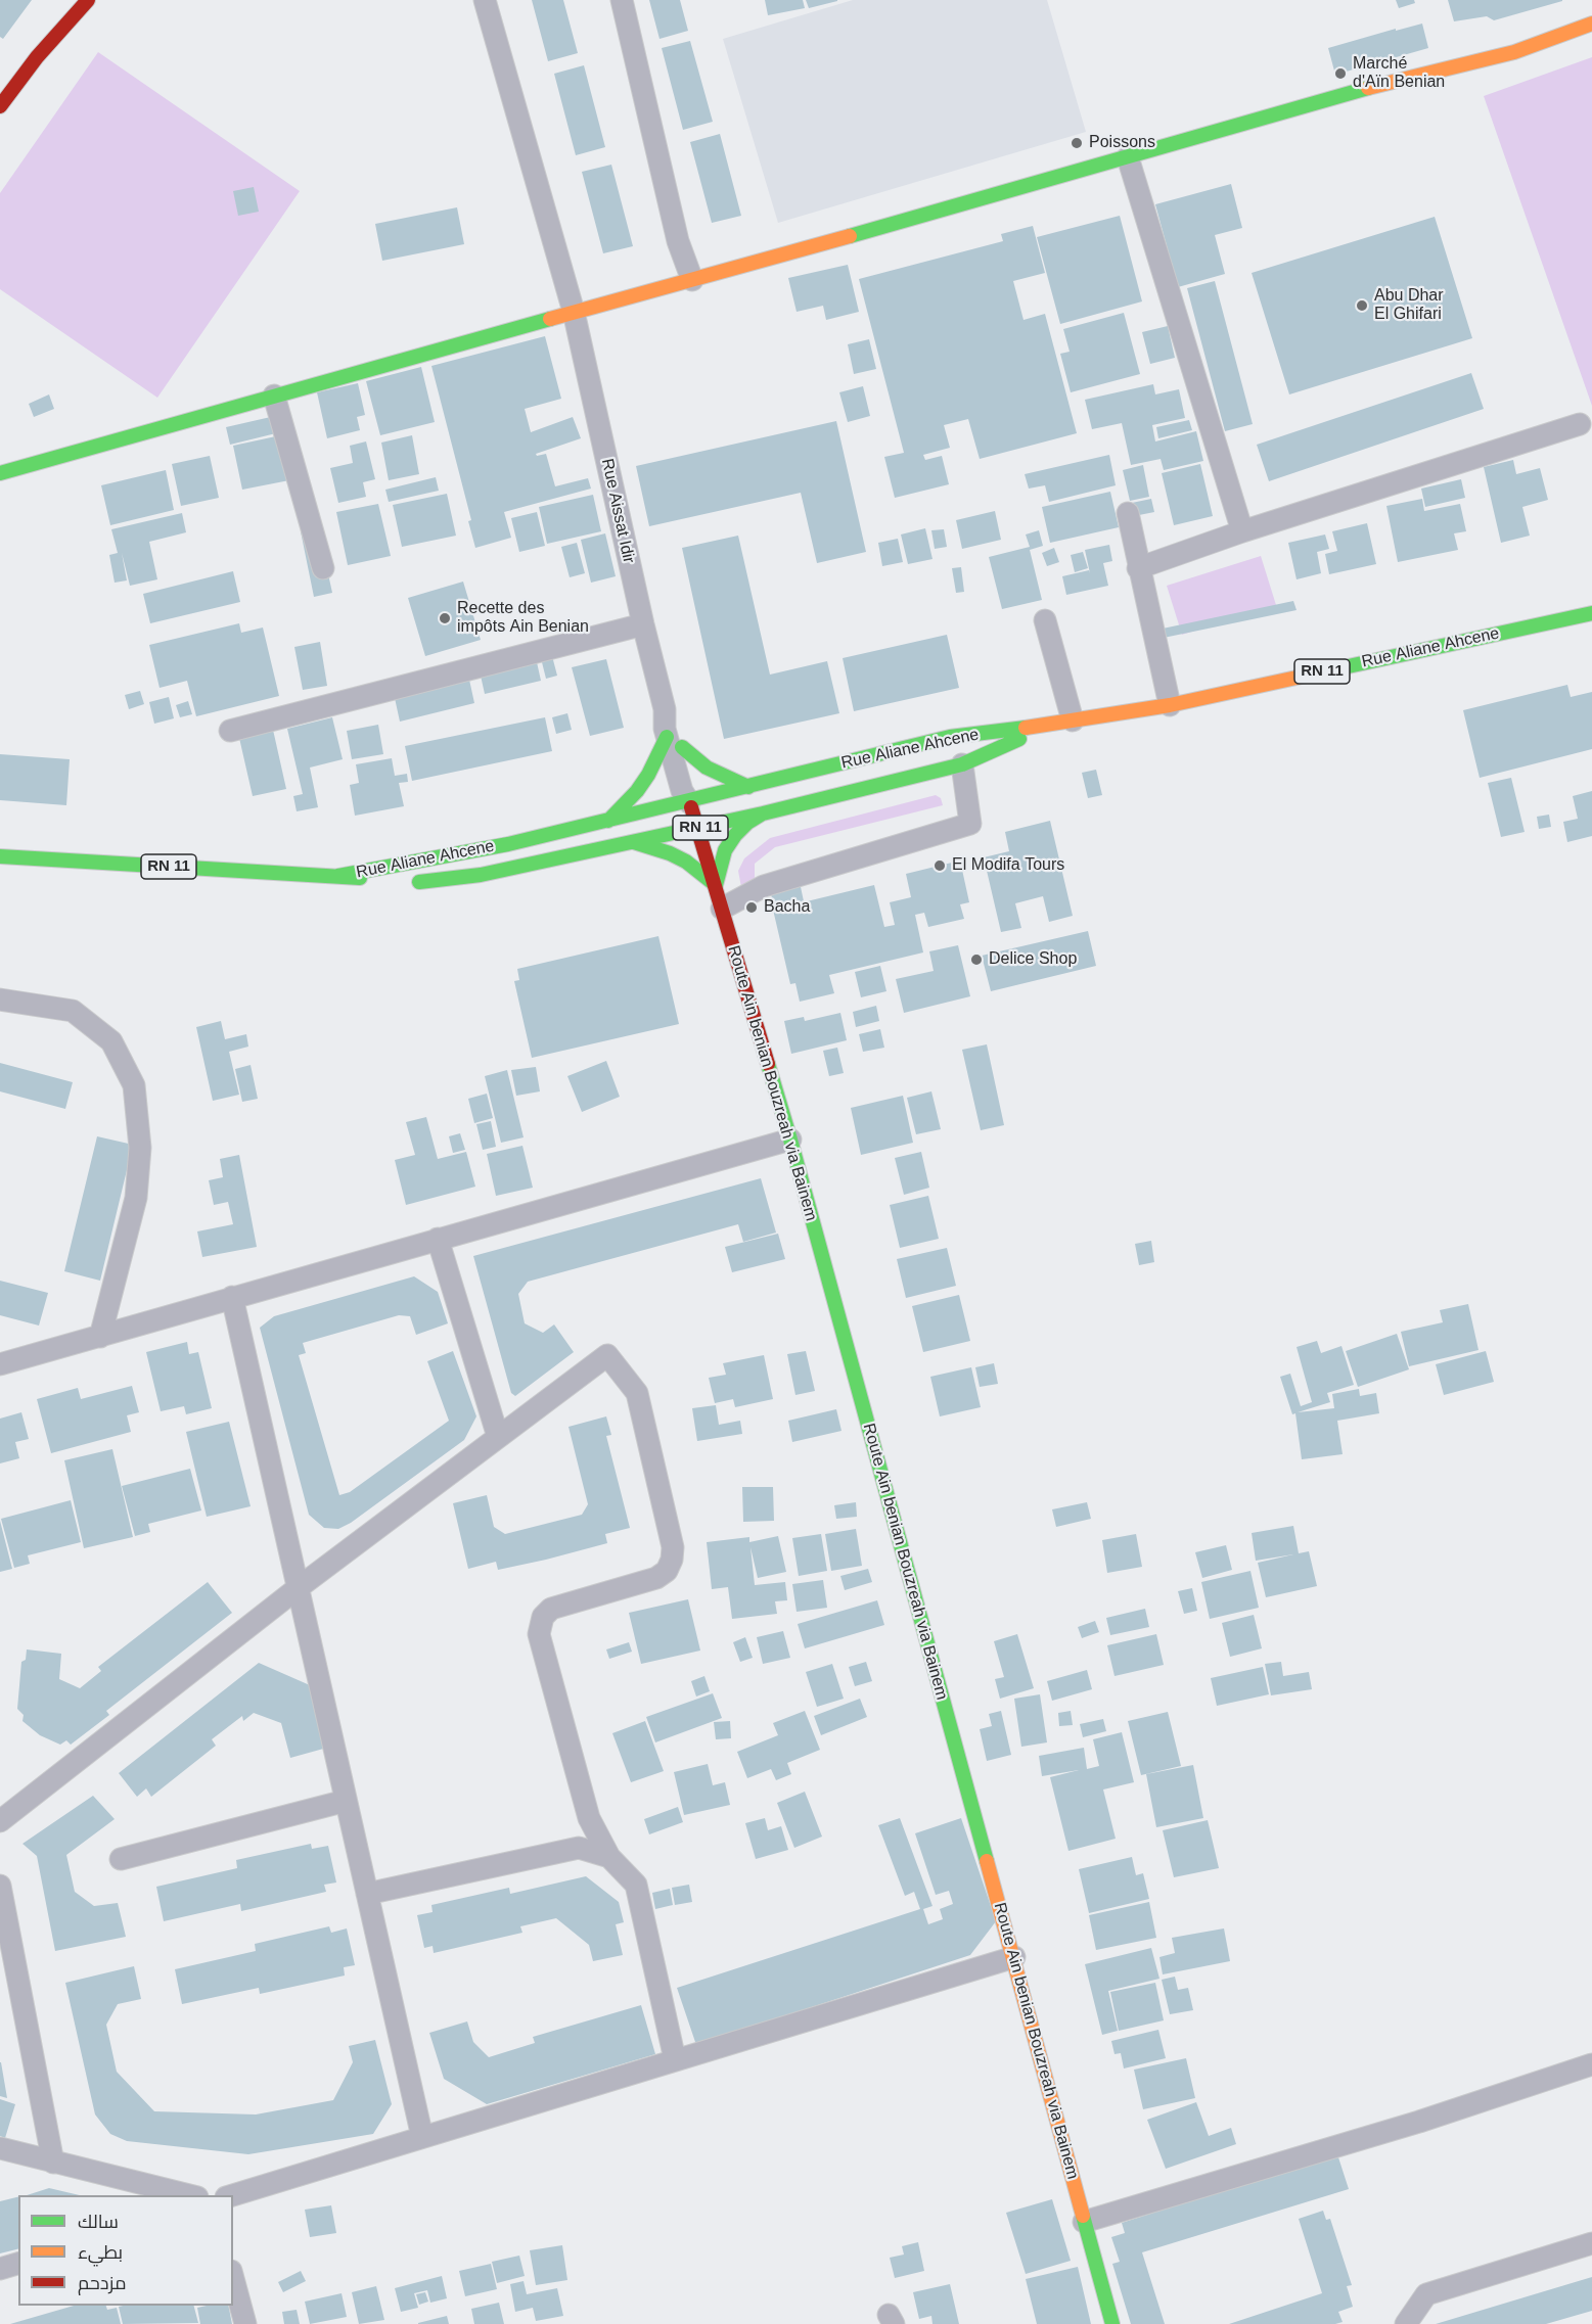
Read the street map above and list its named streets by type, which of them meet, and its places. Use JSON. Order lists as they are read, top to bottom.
{
  "streets": {
    "main road": ["Rue Aliane Ahcene", "RN 11", "Route Ain benian Bouzreah via Bainem"],
    "street": ["Rue Aissat Idir"]
  },
  "crossings": [
    ["Rue Aissat Idir", "Rue Aliane Ahcene"],
    ["Rue Aissat Idir", "Route Ain benian Bouzreah via Bainem"],
    ["Rue Aliane Ahcene", "RN 11"],
    ["Rue Aliane Ahcene", "Route Ain benian Bouzreah via Bainem"]
  ],
  "places": [
    "Marché d'Aïn Benian",
    "Poissons",
    "Abu Dhar El Ghifari",
    "Recette des impôts Ain Benian",
    "El Modifa Tours",
    "Bacha",
    "Delice Shop"
  ],
  "legend": ["سالك", "بطيء", "مزدحم"]
}
